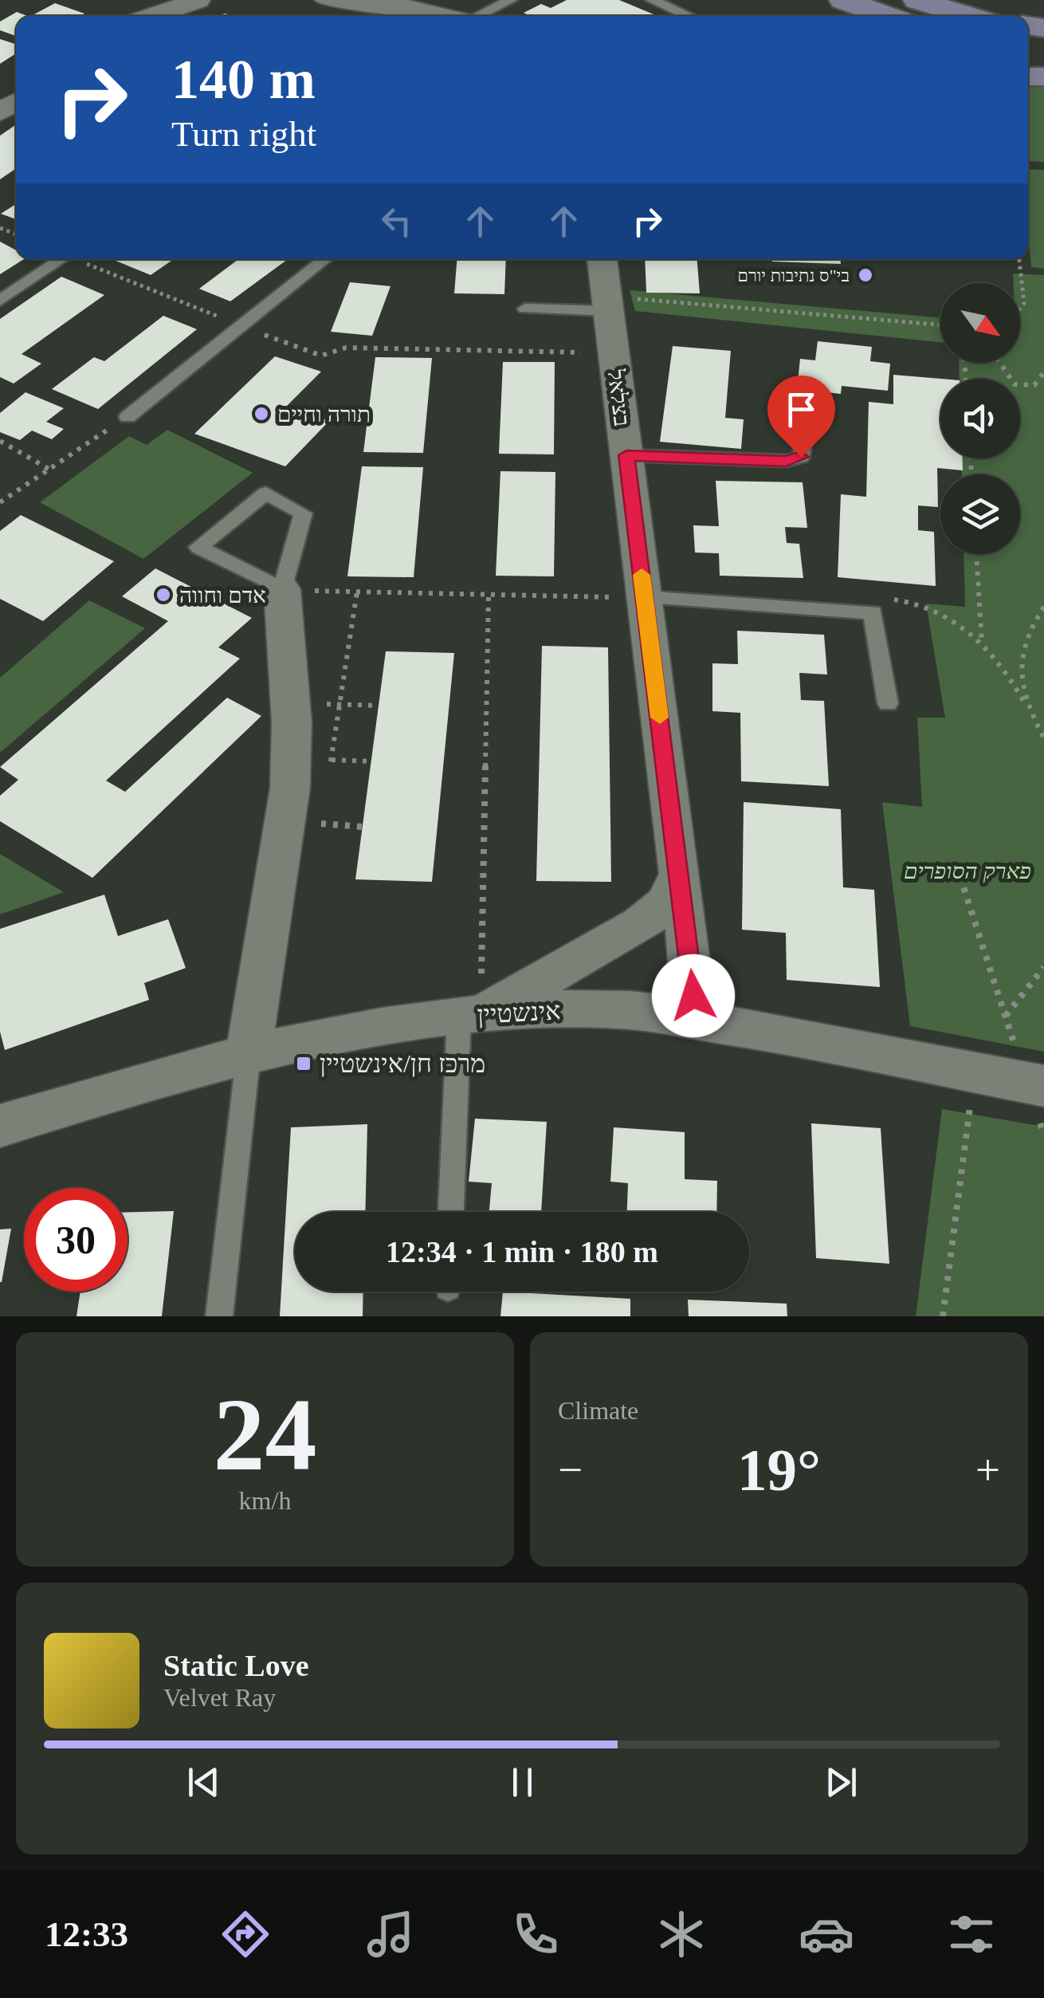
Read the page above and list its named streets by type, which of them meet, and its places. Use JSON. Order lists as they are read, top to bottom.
{
  "streets": {
    "street": ["בצלאל", "אינשטיין"]
  },
  "crossings": [
    ["בצלאל", "אינשטיין"]
  ],
  "parks": ["פארק הסופרים"],
  "places": {
    "other": ["בי\"ס נתיבות יורם", "תורה וחיים", "אדם וחווה"],
    "transit": ["מרכז חן/אינשטיין"]
  },
  "north": "bottom right",
  "page": {
    "turn": ["140 m", "Turn right"],
    "limit": "30",
    "trip": "12:34 · 1 min · 180 m",
    "tile": [
      ["24", "km/h"],
      "Climate"
    ],
    "heat": ["−", "19°", "+"],
    "song": ["Static Love", "Velvet Ray"],
    "tabs": "12:33"
  }
}
